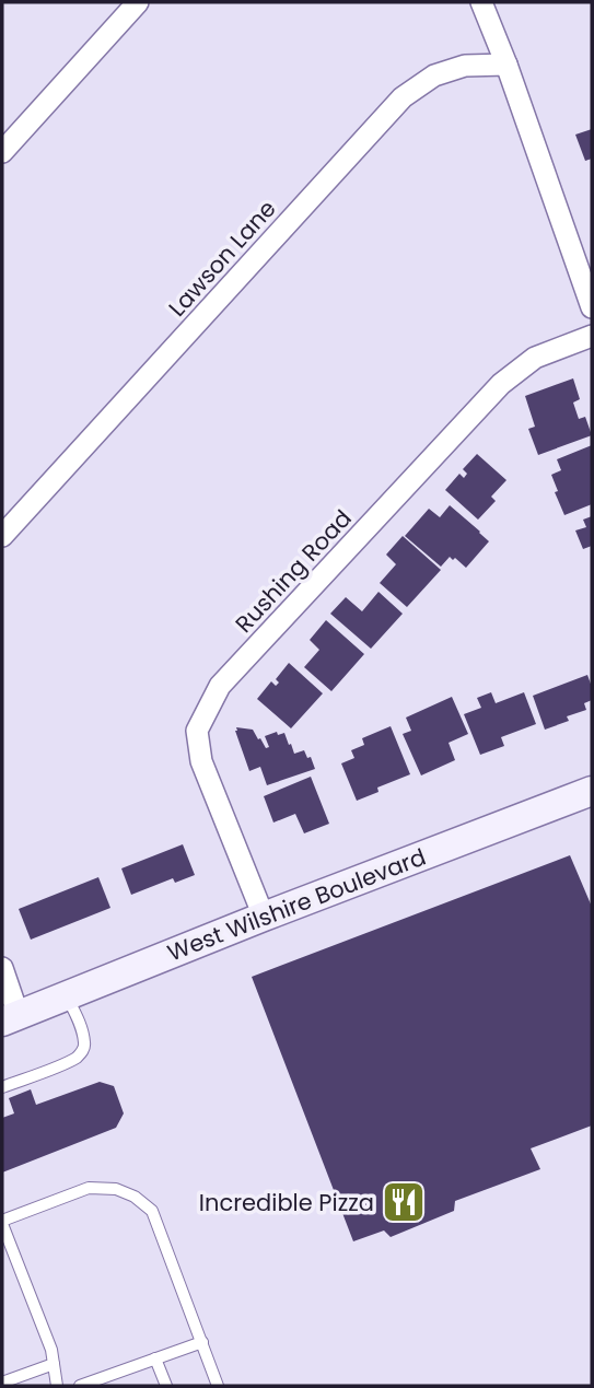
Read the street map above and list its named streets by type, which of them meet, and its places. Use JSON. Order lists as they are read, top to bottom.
{
  "streets": {
    "street": ["Lawson Lane", "Rushing Road", "West Wilshire Boulevard"]
  },
  "crossings": [
    ["Rushing Road", "West Wilshire Boulevard"]
  ],
  "places": {
    "restaurant": ["Incredible Pizza"]
  }
}
